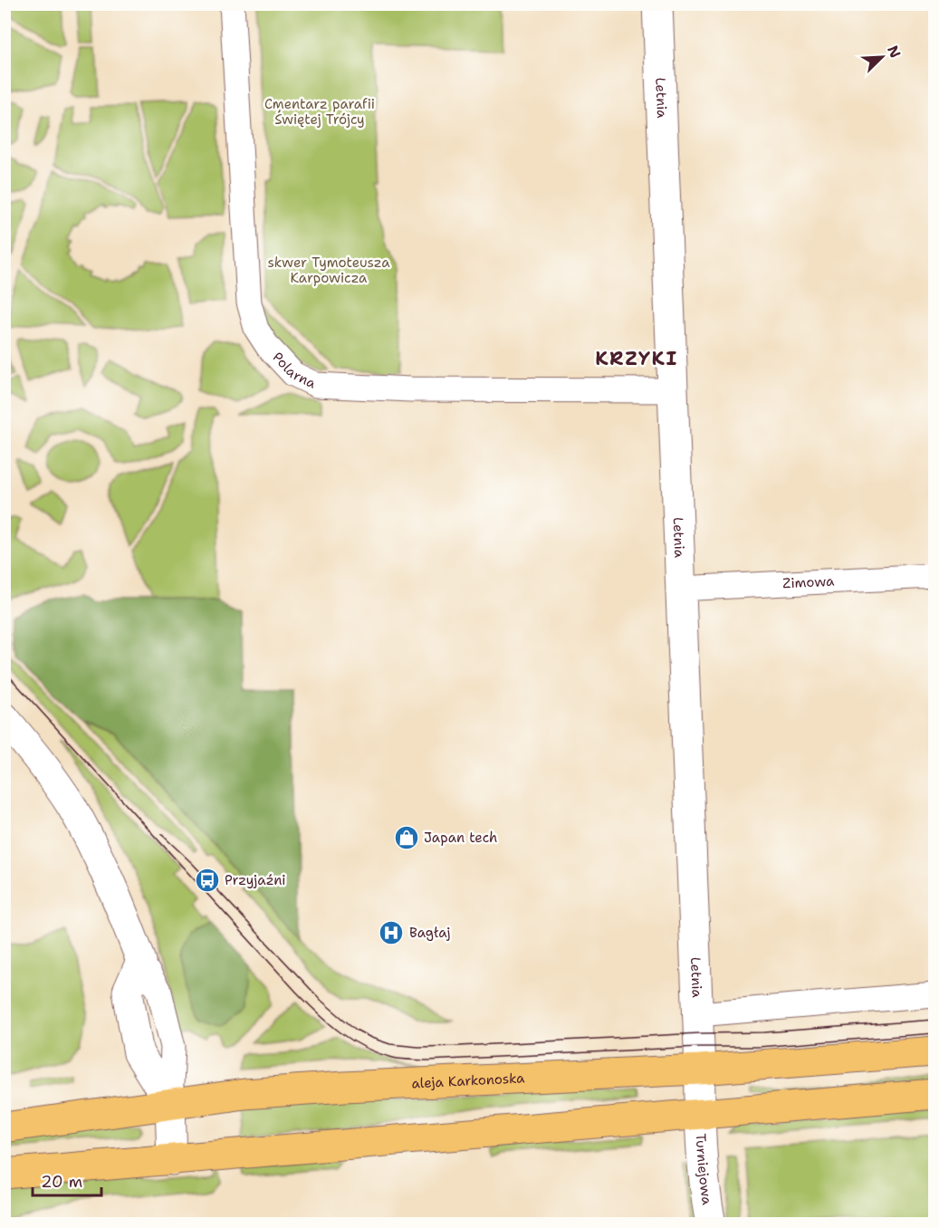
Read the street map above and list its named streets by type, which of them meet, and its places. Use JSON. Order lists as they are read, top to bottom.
{
  "streets": {
    "main road": ["aleja Karkonoska"],
    "street": [
      "Letnia",
      "Polarna",
      "Zimowa",
      "Turniejowa"
    ]
  },
  "crossings": [
    ["Letnia", "Polarna"],
    ["Letnia", "Zimowa"],
    ["Letnia", "aleja Karkonoska"],
    ["Letnia", "Turniejowa"]
  ],
  "districts": ["KRZYKI"],
  "parks": ["Cmentarz parafii Świętej Trójcy", "skwer Tymoteusza Karpowicza"],
  "places": {
    "shop": ["Japan tech"],
    "bus stop": ["Przyjaźni"],
    "hospital": ["Bagłaj"]
  },
  "scale_bar": "20 m",
  "north": "top right"
}
